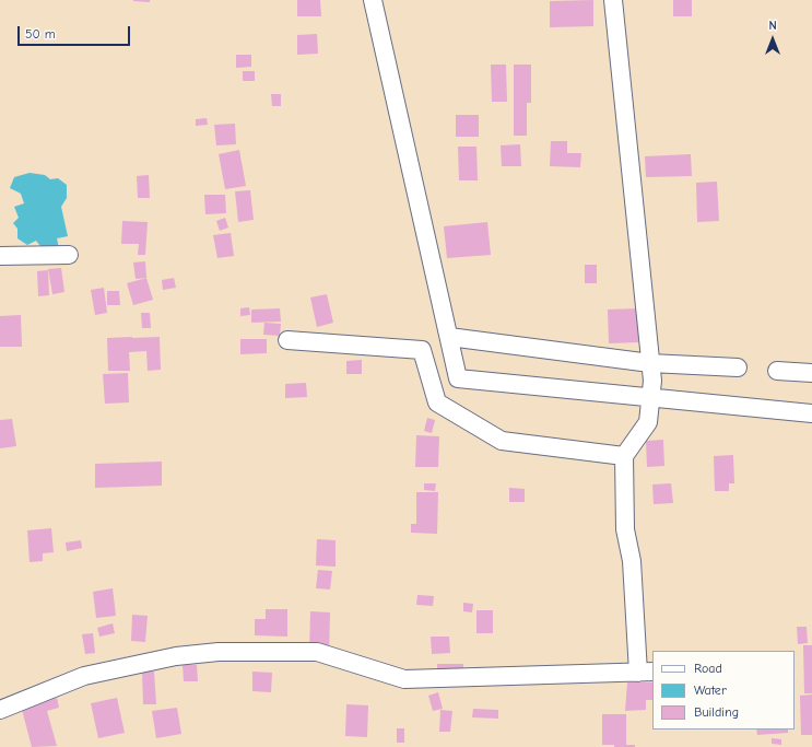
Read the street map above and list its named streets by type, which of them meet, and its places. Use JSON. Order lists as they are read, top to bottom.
{
  "legend": ["Road", "Water", "Building"],
  "scale_bar": "50 m",
  "north": "top"
}
